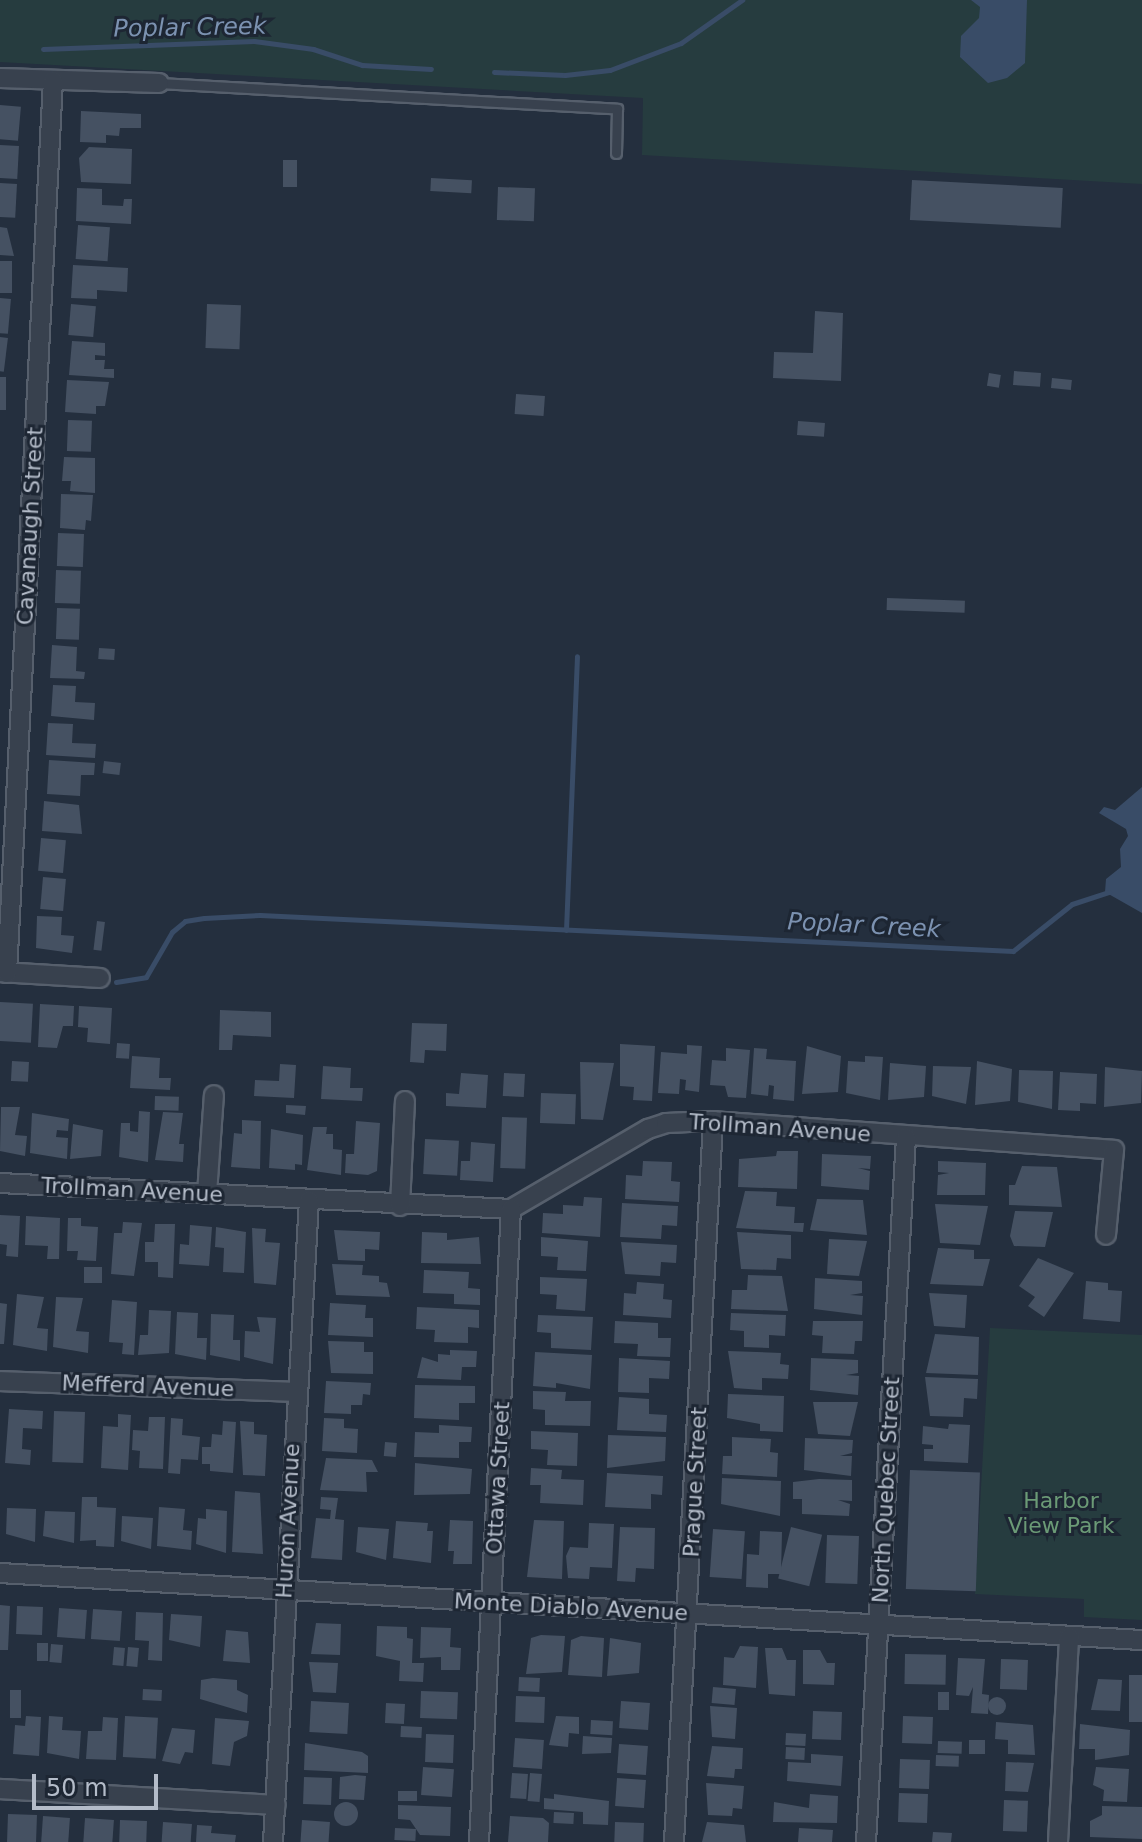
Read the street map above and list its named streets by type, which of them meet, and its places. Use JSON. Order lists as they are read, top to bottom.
{
  "streets": {
    "street": [
      "Cavanaugh Street",
      "Trollman Avenue",
      "Mefferd Avenue",
      "Ottawa Street",
      "Prague Street",
      "North Quebec Street",
      "Huron Avenue",
      "Monte Diablo Avenue"
    ]
  },
  "crossings": [
    ["Trollman Avenue", "Ottawa Street"],
    ["Trollman Avenue", "Prague Street"],
    ["Trollman Avenue", "North Quebec Street"],
    ["Trollman Avenue", "Huron Avenue"],
    ["Mefferd Avenue", "Huron Avenue"],
    ["Ottawa Street", "Monte Diablo Avenue"],
    ["Prague Street", "Monte Diablo Avenue"],
    ["North Quebec Street", "Monte Diablo Avenue"],
    ["Huron Avenue", "Monte Diablo Avenue"]
  ],
  "water": ["Poplar Creek"],
  "parks": ["Harbor View Park"],
  "scale_bar": "50 m"
}
